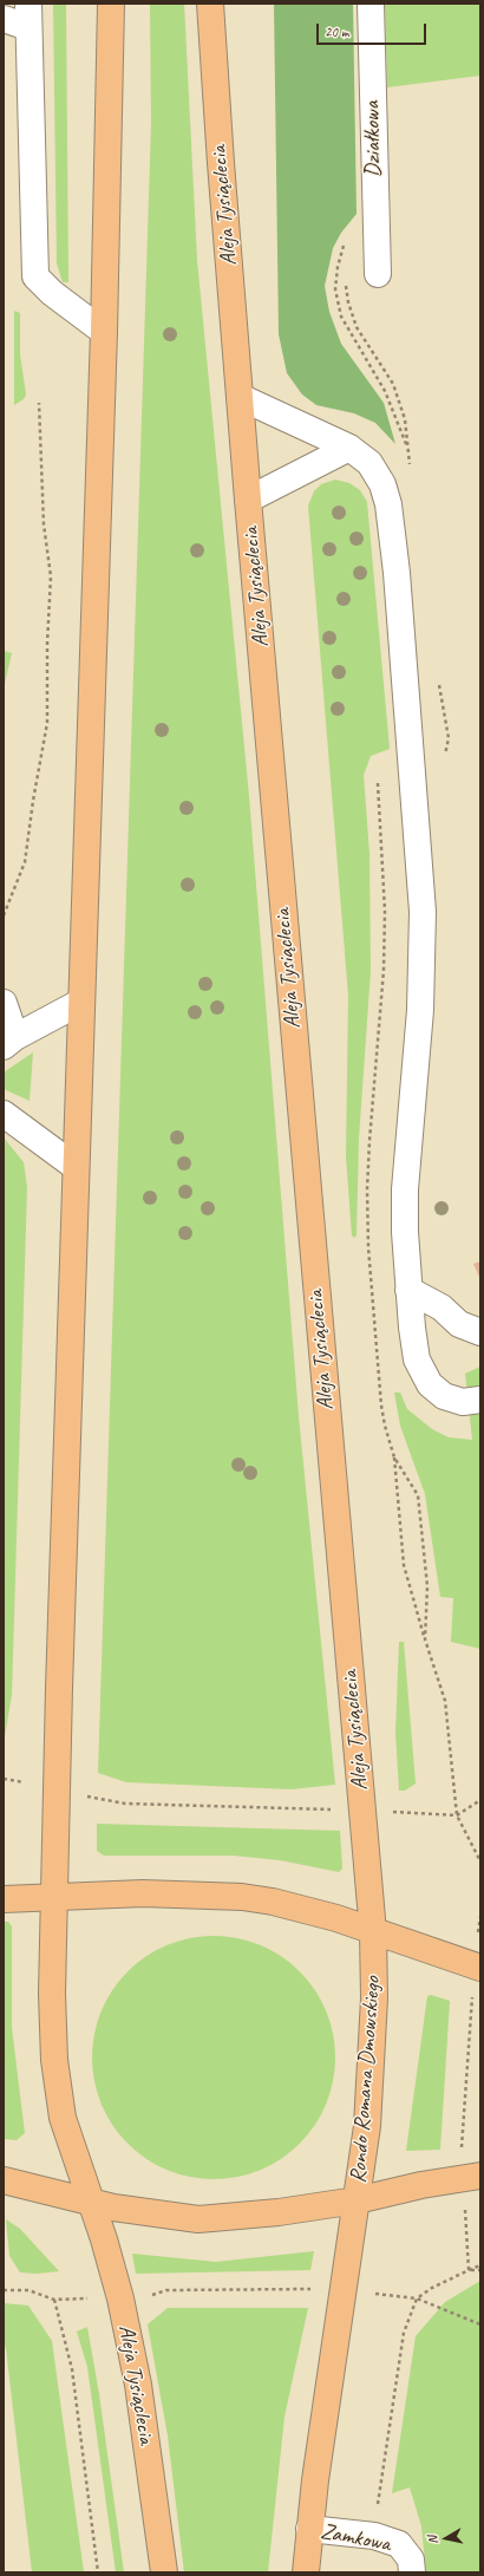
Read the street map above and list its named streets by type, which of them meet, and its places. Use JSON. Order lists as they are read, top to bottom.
{
  "streets": {
    "main road": ["Aleja Tysiąclecia", "Rondo Romana Dmowskiego"],
    "street": ["Działkowa", "Zamkowa"]
  },
  "crossings": [
    ["Aleja Tysiąclecia", "Rondo Romana Dmowskiego"]
  ],
  "scale_bar": "20 m",
  "north": "left"
}
